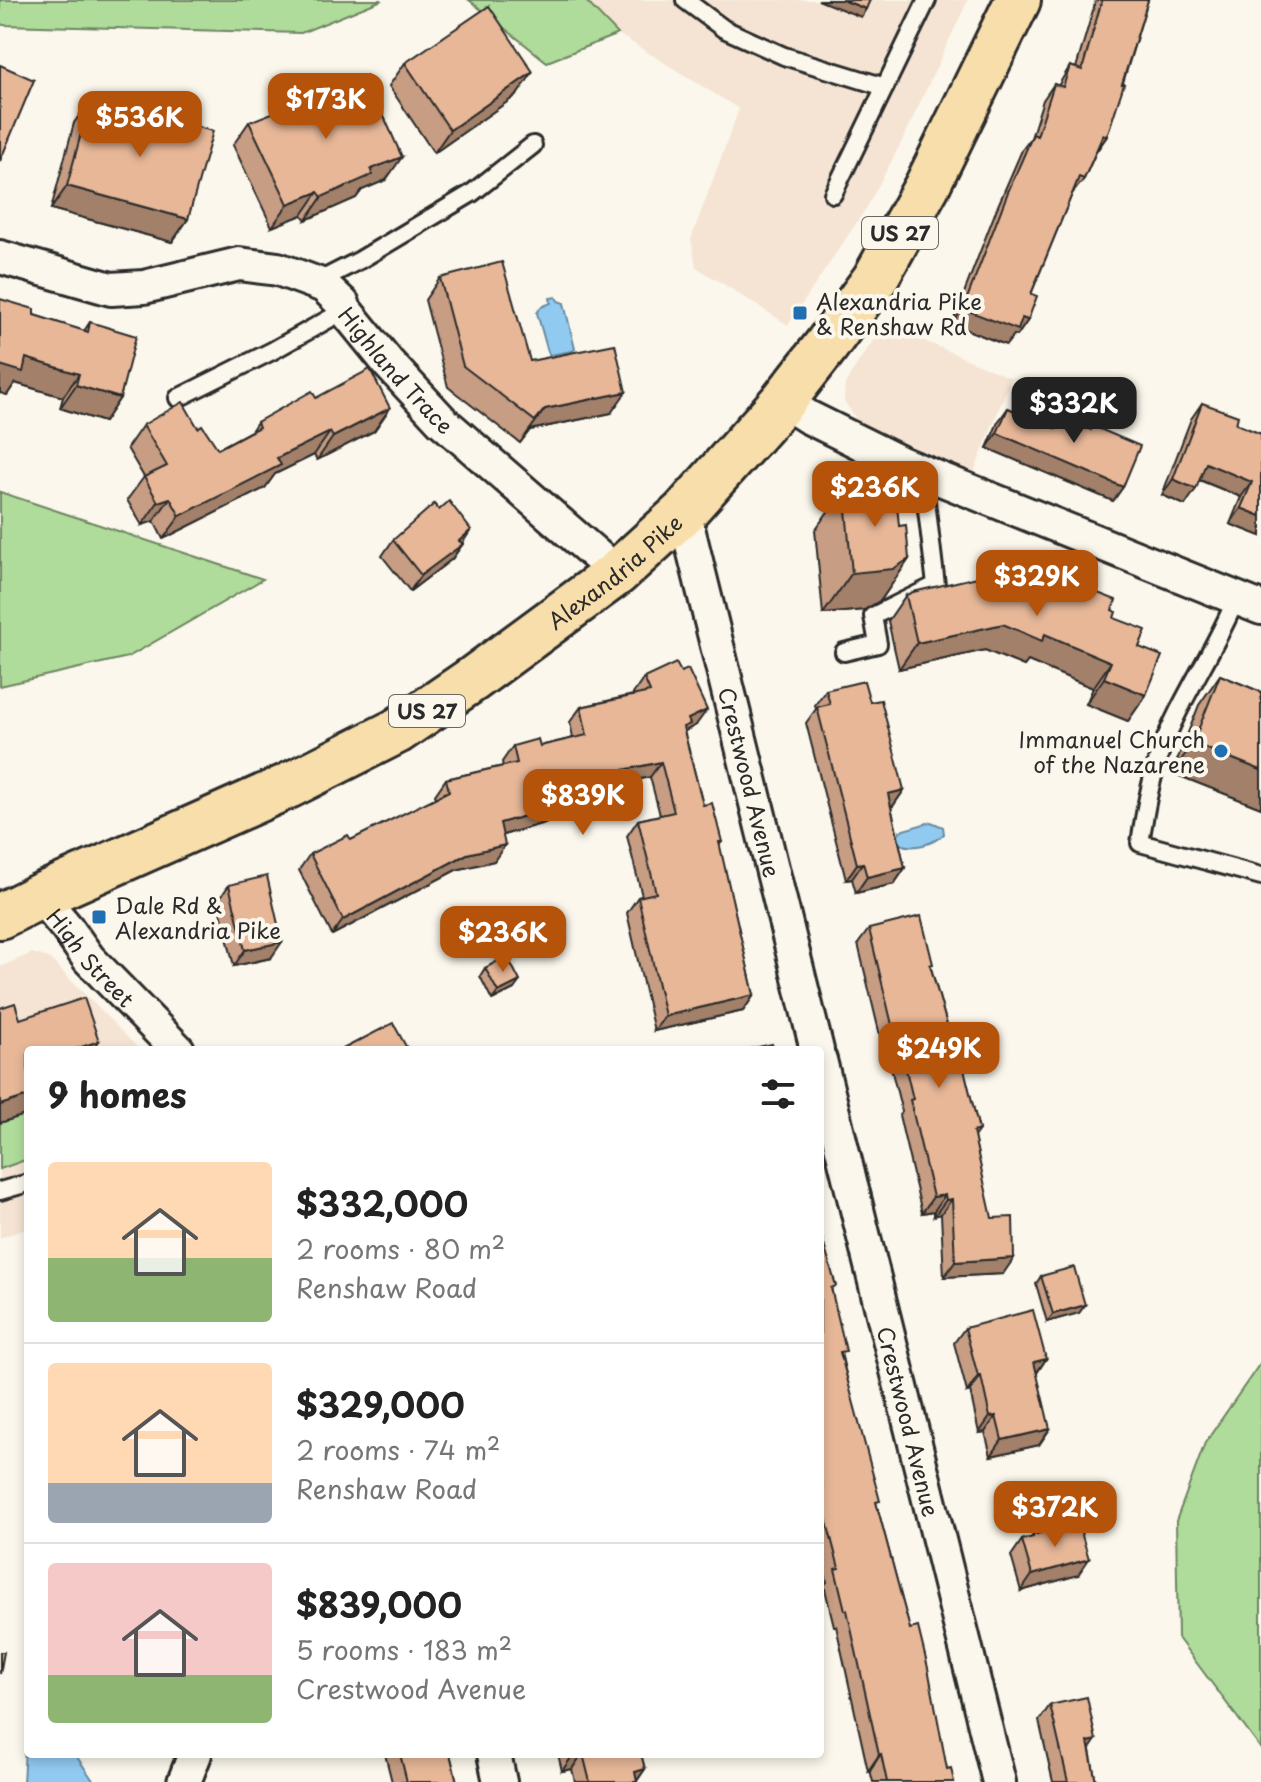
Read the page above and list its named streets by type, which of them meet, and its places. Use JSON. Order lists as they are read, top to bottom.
{
  "streets": {
    "main road": ["US 27", "Alexandria Pike"],
    "street": ["Highland Trace", "Crestwood Avenue", "High Street"]
  },
  "crossings": [
    ["Highland Trace", "Alexandria Pike"],
    ["Alexandria Pike", "Crestwood Avenue"],
    ["Alexandria Pike", "High Street"]
  ],
  "places": {
    "transit": ["Alexandria Pike & Renshaw Rd", "Dale Rd & Alexandria Pike"],
    "other": ["Immanuel Church of the Nazarene"]
  },
  "page": {
    "price": [
      "$173K",
      "$536K",
      "$332K",
      "$236K",
      "$329K",
      "$839K",
      "$236K",
      "$249K",
      "$372K"
    ],
    "heading": "9 homes",
    "list": [
      {
        "name": "$332,000",
        "note": "2 rooms · 80 m² · Renshaw Road"
      },
      {
        "name": "$329,000",
        "note": "2 rooms · 74 m² · Renshaw Road"
      },
      {
        "name": "$839,000",
        "note": "5 rooms · 183 m² · Crestwood Avenue"
      }
    ]
  }
}
